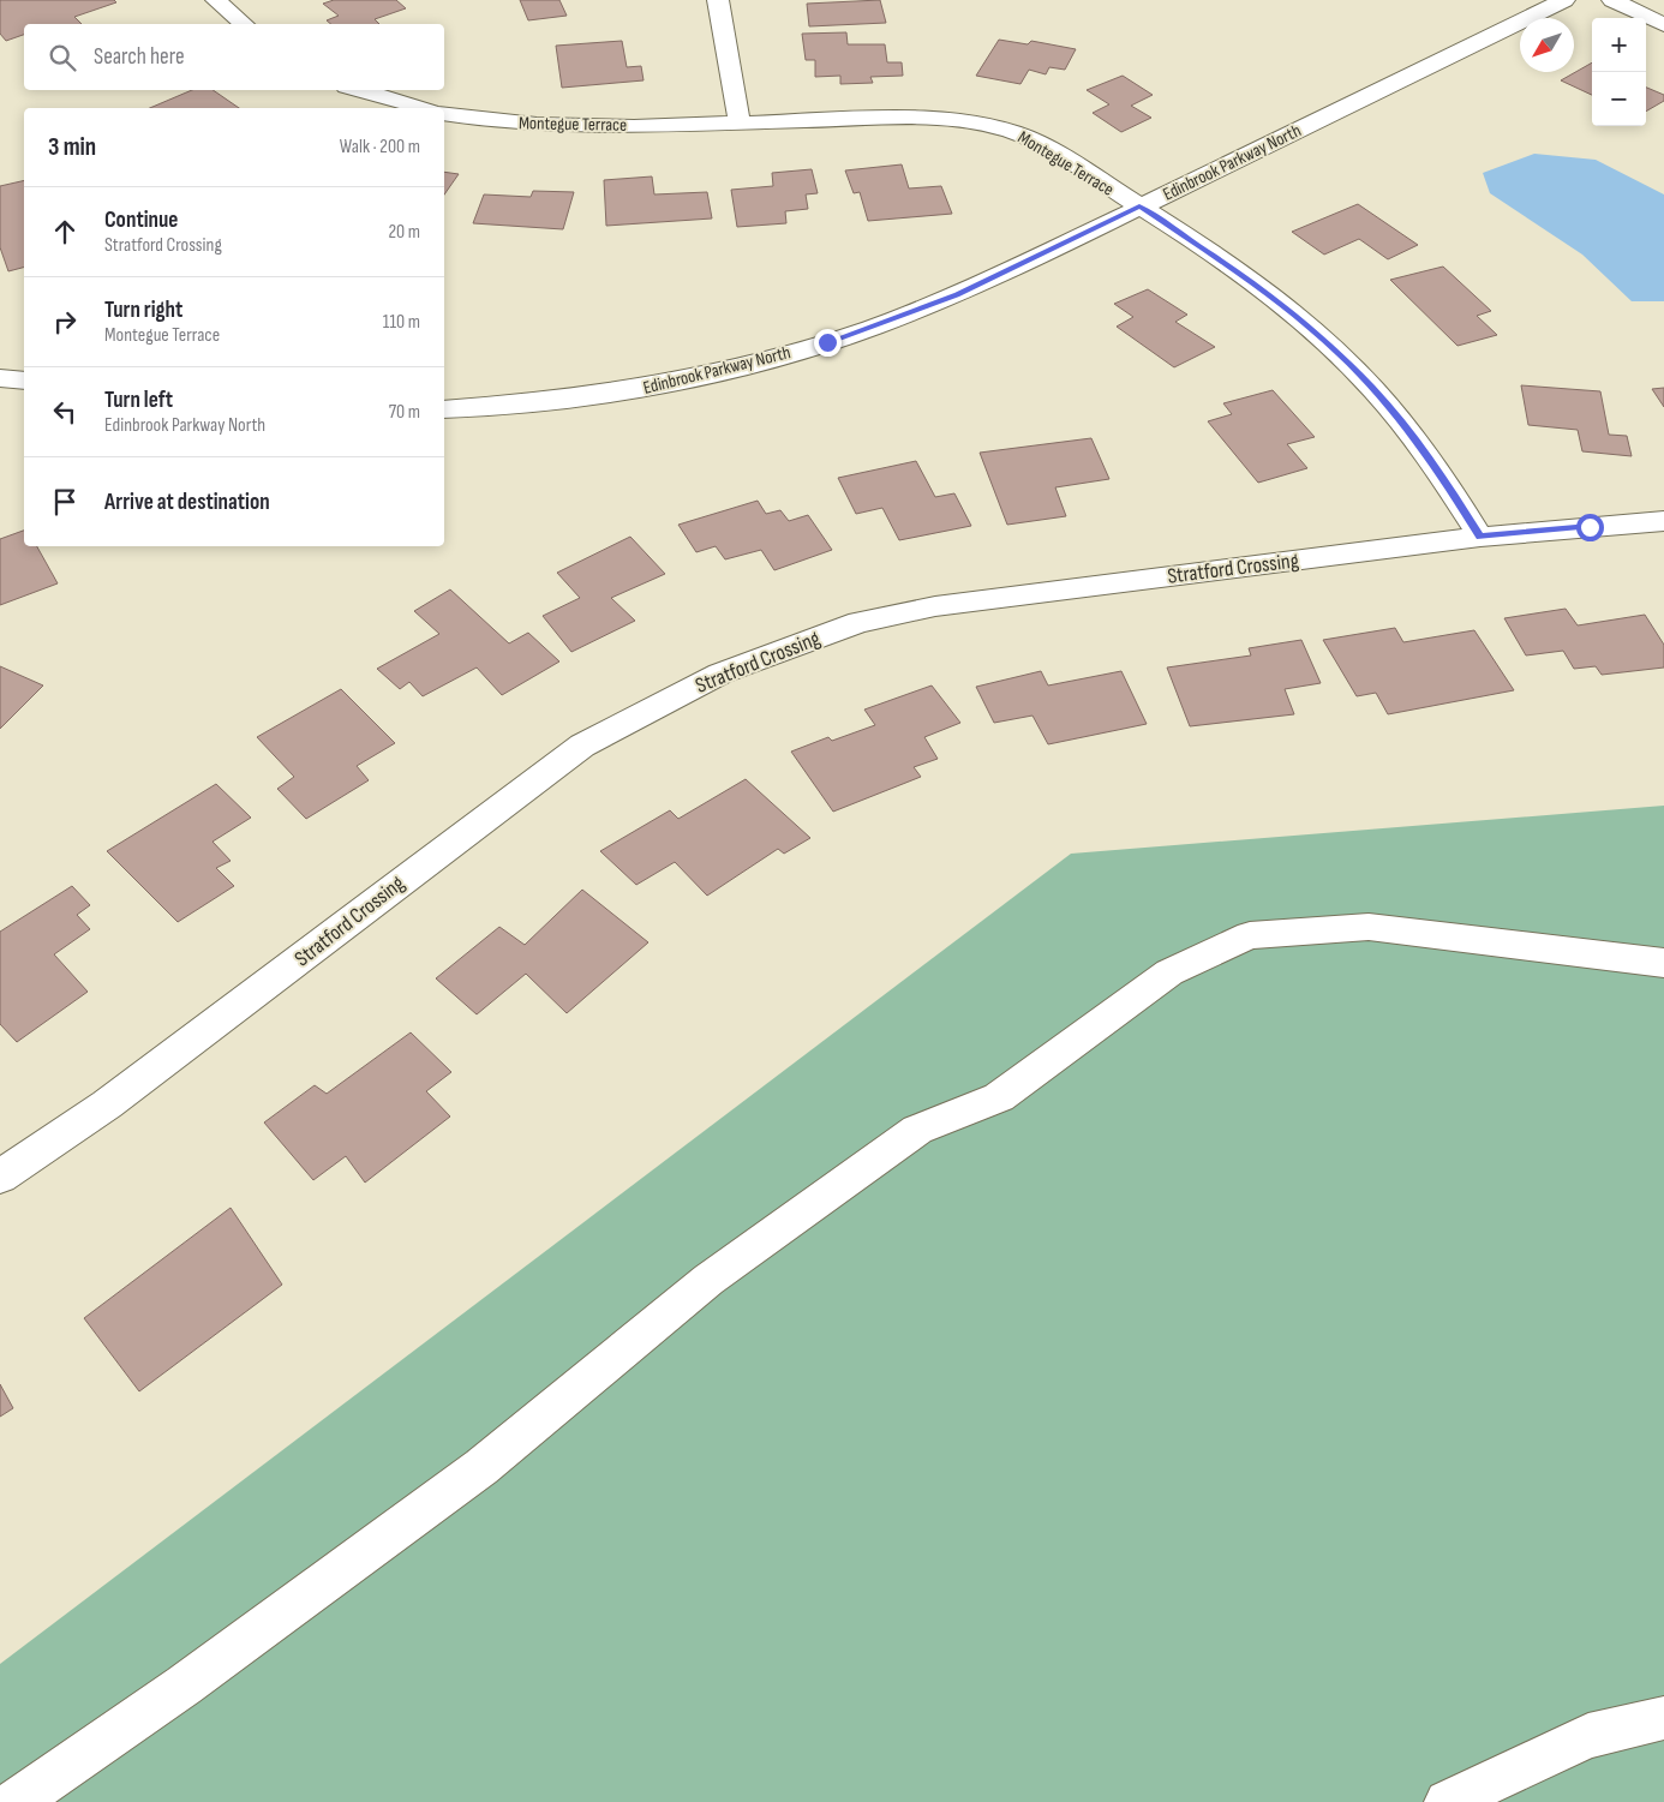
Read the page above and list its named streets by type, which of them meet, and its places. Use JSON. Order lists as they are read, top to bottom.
{
  "streets": {
    "street": ["Montegue Terrace", "Edinbrook Parkway North", "Stratford Crossing"]
  },
  "crossings": [
    ["Montegue Terrace", "Edinbrook Parkway North"],
    ["Montegue Terrace", "Stratford Crossing"]
  ],
  "north": "bottom left",
  "page": {
    "map_buttons": ["+", "−"],
    "search": "Search here",
    "heading": ["3 min", "Walk · 200 m"],
    "list": [
      ["Continue", "Stratford Crossing", "20 m"],
      ["Turn right", "Montegue Terrace", "110 m"],
      ["Turn left", "Edinbrook Parkway North", "70 m"],
      "Arrive at destination"
    ]
  }
}
